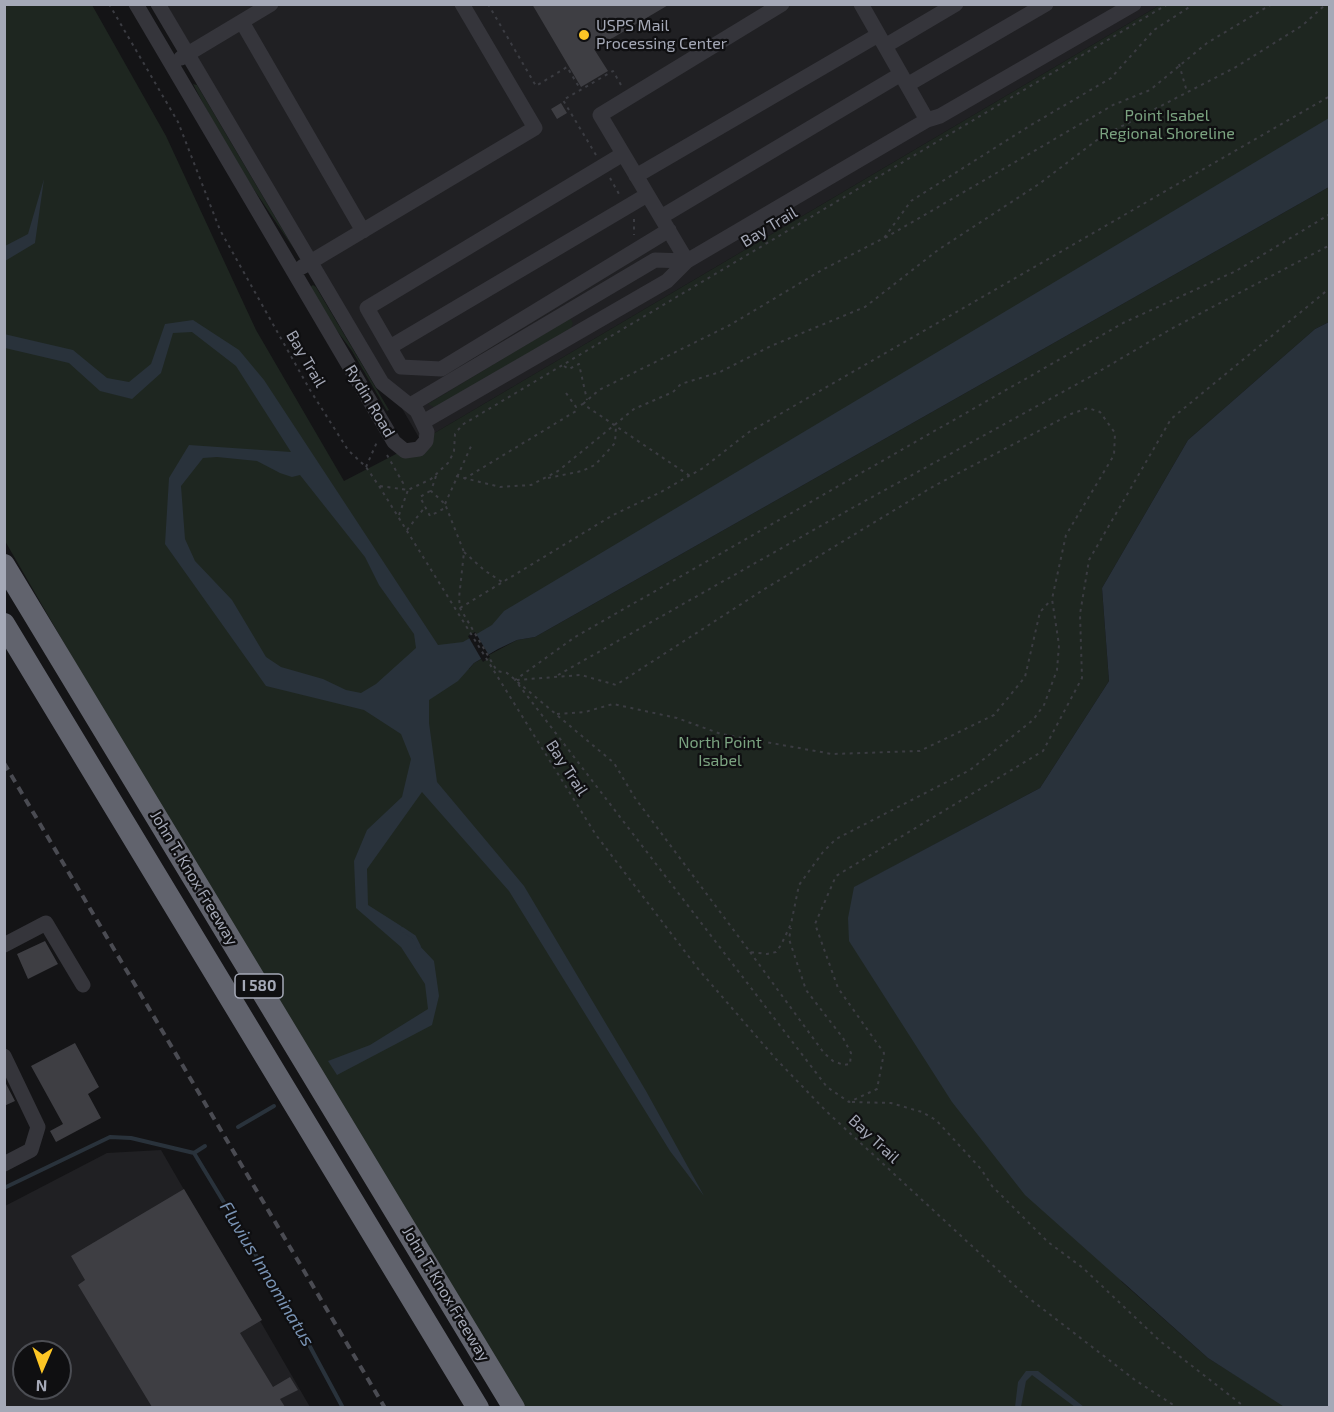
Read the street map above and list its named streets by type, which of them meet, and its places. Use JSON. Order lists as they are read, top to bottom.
{
  "streets": {
    "highway": ["John T. Knox Freeway", "I 580"],
    "street": ["Rydin Road"],
    "path": ["Bay Trail"]
  },
  "water": ["Fluvius Innominatus"],
  "parks": ["Point Isabel Regional Shoreline", "North Point Isabel"],
  "places": ["USPS Mail Processing Center"],
  "north": "bottom"
}
